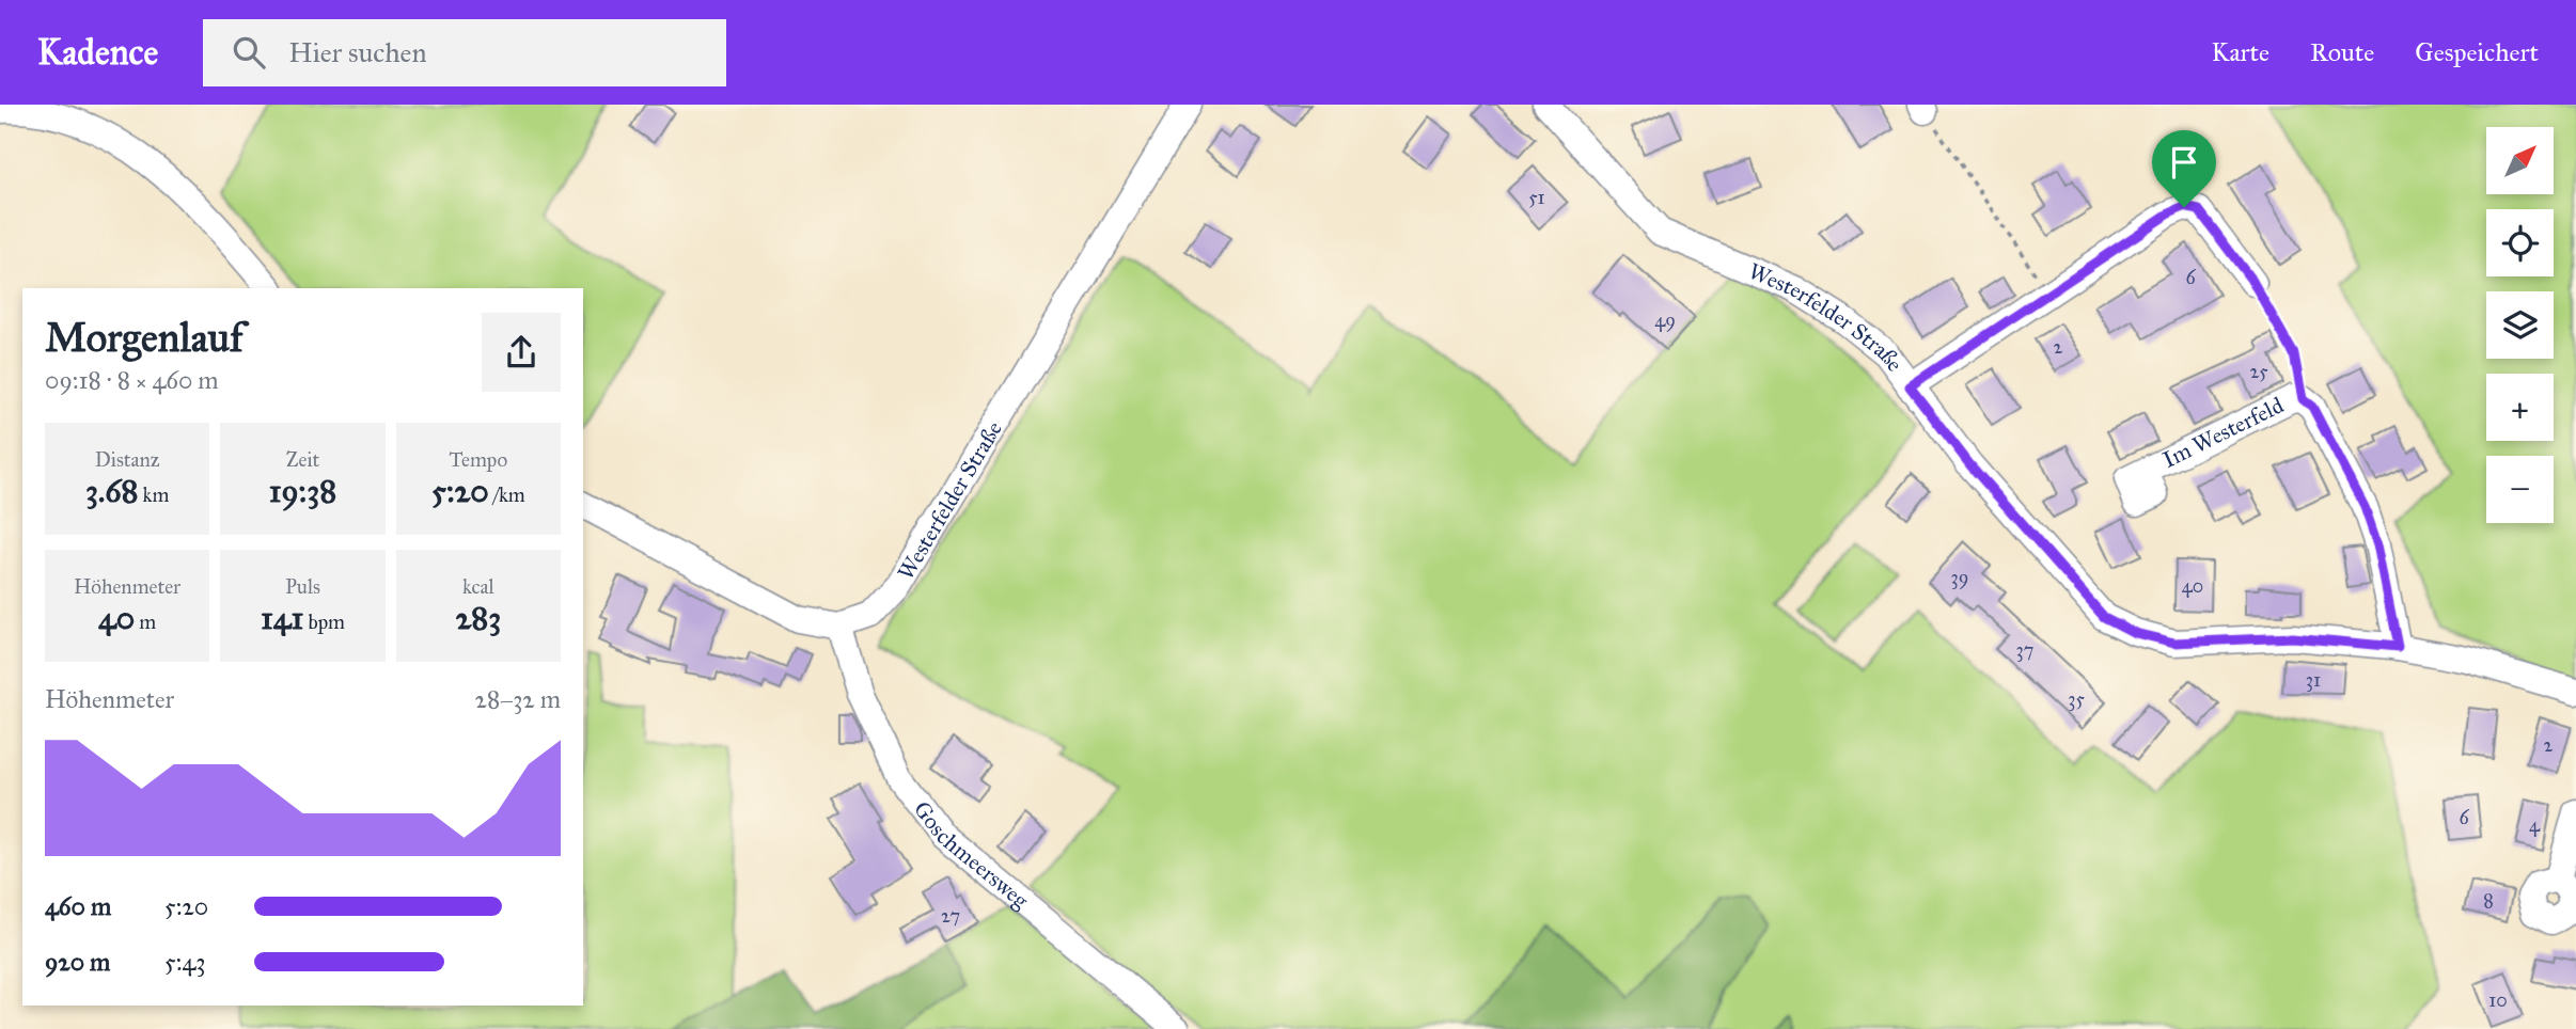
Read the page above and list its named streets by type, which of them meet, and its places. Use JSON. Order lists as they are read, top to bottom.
{
  "streets": {
    "street": ["Westerfelder Straße", "Im Westerfeld", "Goschmeersweg"]
  },
  "crossings": [
    ["Westerfelder Straße", "Im Westerfeld"],
    ["Westerfelder Straße", "Goschmeersweg"]
  ],
  "house_numbers": [
    "51",
    "6",
    "49",
    "2",
    "25",
    "39",
    "40",
    "37",
    "31",
    "35",
    "2",
    "6",
    "4",
    "8",
    "27",
    "10"
  ],
  "north": "top right",
  "page": {
    "header": "Kadence",
    "search": "Hier suchen",
    "nav": ["Karte", "Route", "Gespeichert"],
    "map_buttons": ["+", "−"],
    "heading": ["Morgenlauf", "09:18 · 8 × 460 m"],
    "stats": [
      ["Distanz", "3.68 km"],
      ["Zeit", "19:38"],
      ["Tempo", "5:20 /km"],
      ["Höhenmeter", "40 m"],
      ["Puls", "141 bpm"],
      ["kcal", "283"]
    ],
    "chart": ["Höhenmeter", "28–32 m"],
    "list": [
      {
        "name": "460 m",
        "note": "5:20"
      },
      {
        "name": "920 m",
        "note": "5:43"
      }
    ]
  }
}
